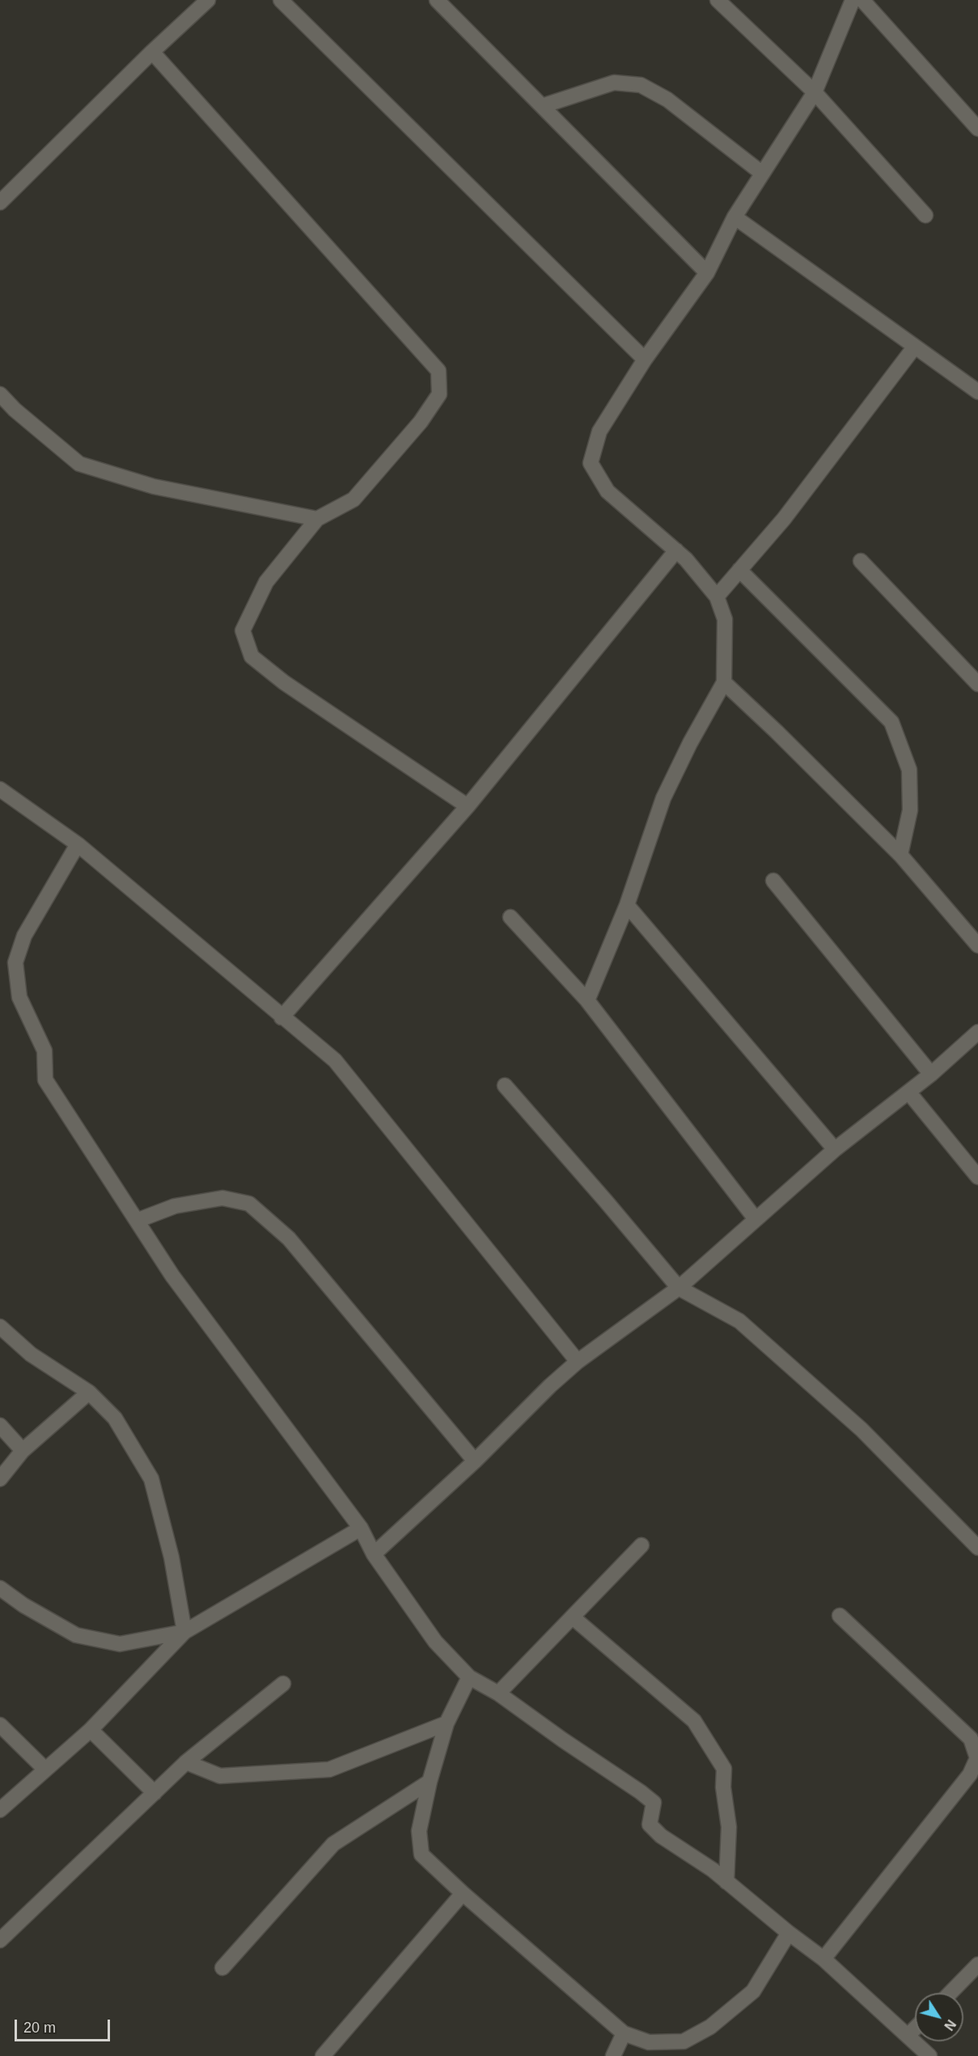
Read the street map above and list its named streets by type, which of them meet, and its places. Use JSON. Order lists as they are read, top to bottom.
{
  "scale_bar": "20 m",
  "north": "bottom right"
}
